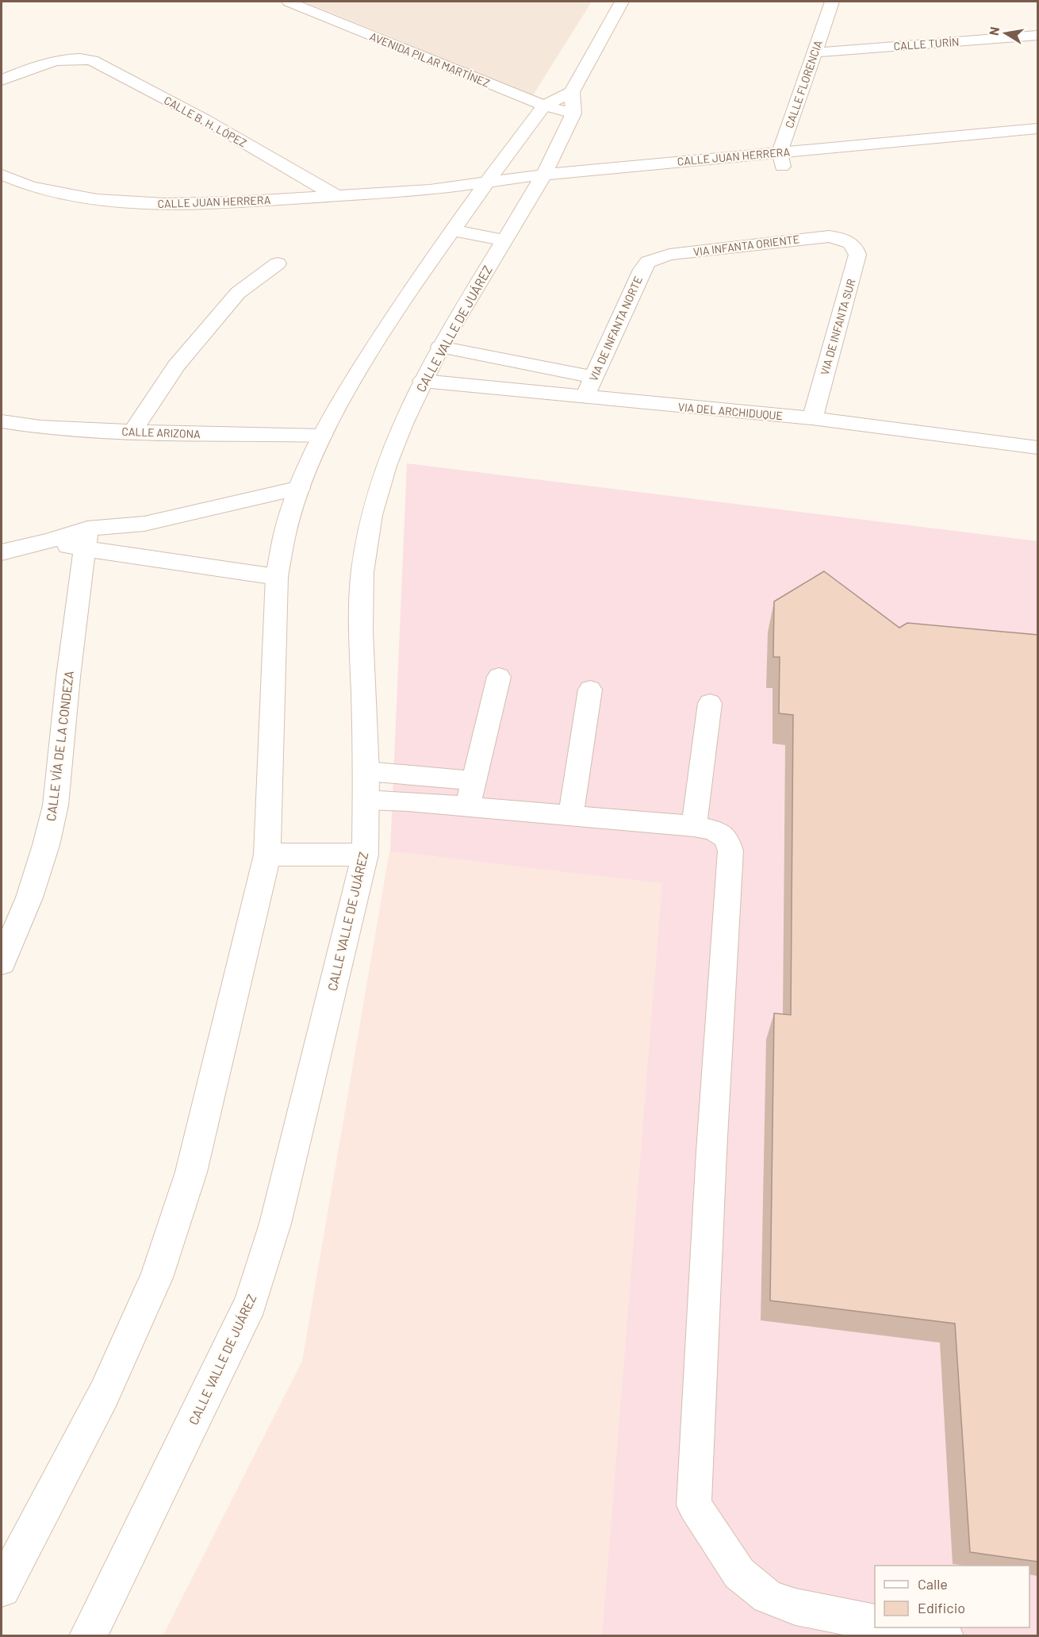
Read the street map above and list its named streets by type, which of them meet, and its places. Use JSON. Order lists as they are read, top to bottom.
{
  "streets": {
    "street": [
      "CALLE TURÍN",
      "CALLE FLORENCIA",
      "CALLE B. H. LÓPEZ",
      "CALLE JUAN HERRERA",
      "VIA INFANTA ORIENTE",
      "VIA DE INFANTA SUR",
      "CALLE VALLE DE JUÁREZ",
      "VIA DE INFANTA NORTE",
      "VIA DEL ARCHIDUQUE",
      "CALLE ARIZONA",
      "CALLE VÍA DE LA CONDEZA"
    ],
    "lane": ["AVENIDA PILAR MARTÍNEZ"]
  },
  "crossings": [
    ["CALLE TURÍN", "CALLE FLORENCIA"],
    ["AVENIDA PILAR MARTÍNEZ", "CALLE VALLE DE JUÁREZ"],
    ["CALLE FLORENCIA", "CALLE JUAN HERRERA"],
    ["CALLE B. H. LÓPEZ", "CALLE JUAN HERRERA"],
    ["CALLE JUAN HERRERA", "CALLE VALLE DE JUÁREZ"],
    ["VIA INFANTA ORIENTE", "VIA DE INFANTA SUR"],
    ["VIA INFANTA ORIENTE", "VIA DE INFANTA NORTE"],
    ["VIA DE INFANTA SUR", "VIA DEL ARCHIDUQUE"],
    ["CALLE VALLE DE JUÁREZ", "VIA DEL ARCHIDUQUE"],
    ["VIA DE INFANTA NORTE", "VIA DEL ARCHIDUQUE"]
  ],
  "legend": ["Calle", "Edificio"],
  "north": "left"
}
